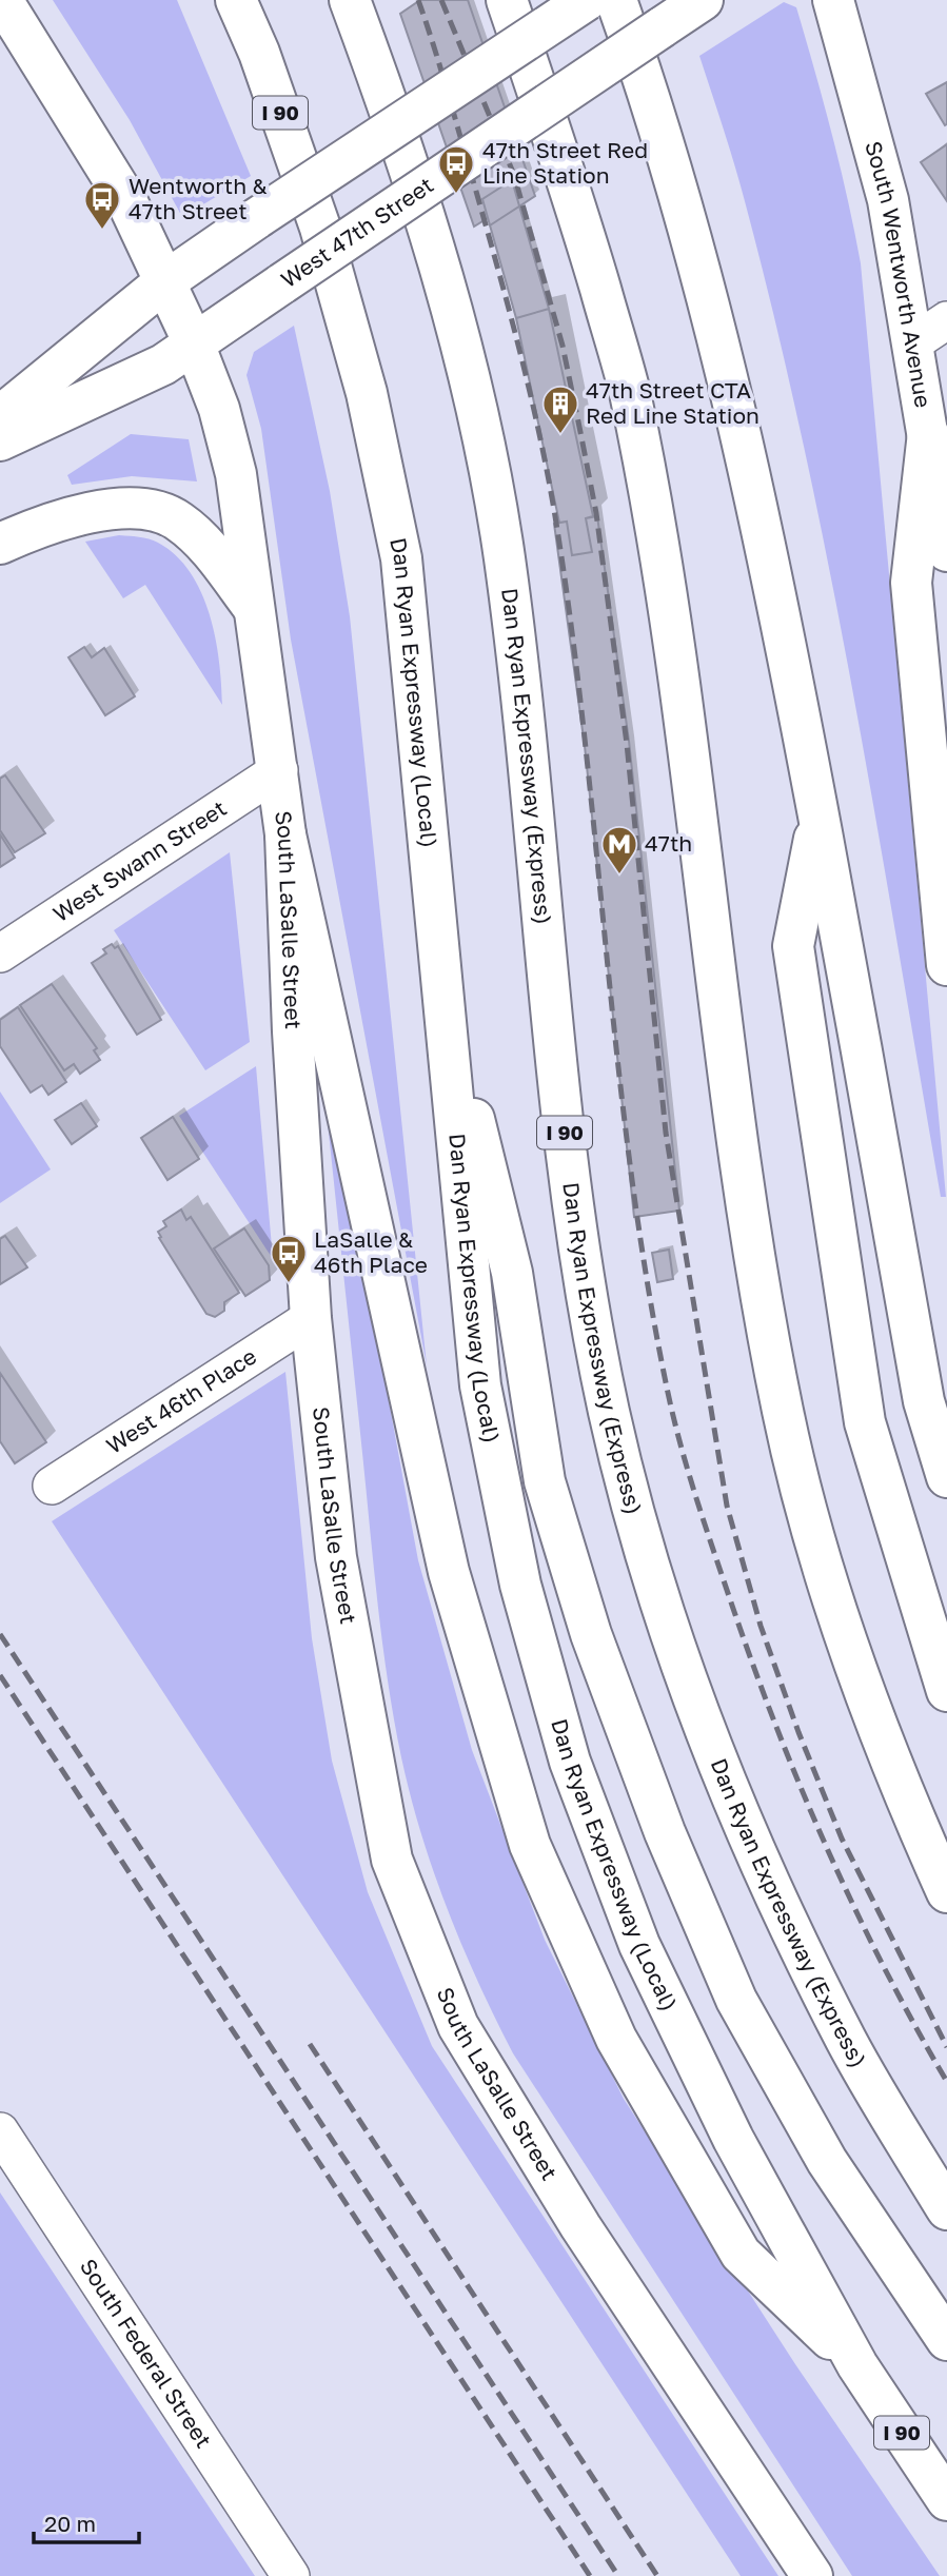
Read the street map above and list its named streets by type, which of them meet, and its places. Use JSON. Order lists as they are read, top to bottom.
{
  "streets": {
    "main road": [
      "I 90",
      "West 47th Street",
      "South Wentworth Avenue",
      "Dan Ryan Expressway (Local)",
      "Dan Ryan Expressway (Express)",
      "South LaSalle Street"
    ],
    "street": ["West Swann Street", "West 46th Place", "South Federal Street"]
  },
  "crossings": [
    ["West 47th Street", "South LaSalle Street"],
    ["West Swann Street", "South LaSalle Street"],
    ["South LaSalle Street", "West 46th Place"]
  ],
  "places": {
    "bus stop": ["47th Street Red Line Station", "Wentworth & 47th Street", "LaSalle & 46th Place"],
    "building": ["47th Street CTA Red Line Station"],
    "metro station": ["47th"]
  },
  "scale_bar": "20 m"
}
